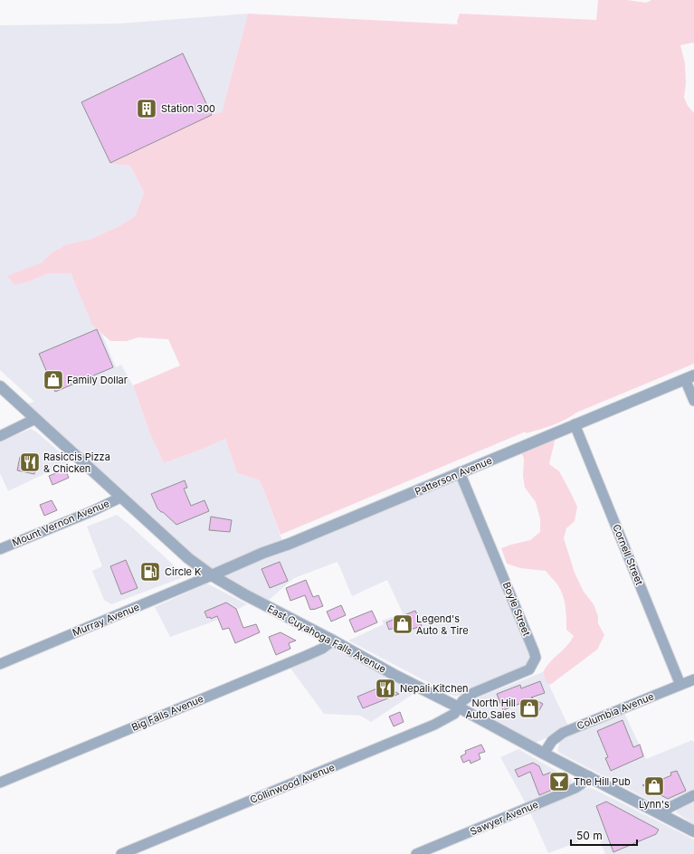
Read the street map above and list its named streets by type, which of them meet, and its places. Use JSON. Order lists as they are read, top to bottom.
{
  "streets": {
    "street": [
      "Patterson Avenue",
      "Mount Vernon Avenue",
      "Cornell Street",
      "Boyle Street",
      "Murray Avenue",
      "East Cuyahoga Falls Avenue",
      "Columbia Avenue",
      "Big Falls Avenue",
      "Collinwood Avenue",
      "Sawyer Avenue"
    ]
  },
  "crossings": [
    ["Patterson Avenue", "Cornell Street"],
    ["Patterson Avenue", "Boyle Street"],
    ["Patterson Avenue", "Murray Avenue"],
    ["Patterson Avenue", "East Cuyahoga Falls Avenue"],
    ["Mount Vernon Avenue", "East Cuyahoga Falls Avenue"],
    ["Cornell Street", "Columbia Avenue"],
    ["Boyle Street", "East Cuyahoga Falls Avenue"],
    ["Boyle Street", "Collinwood Avenue"],
    ["Murray Avenue", "East Cuyahoga Falls Avenue"],
    ["East Cuyahoga Falls Avenue", "Columbia Avenue"],
    ["East Cuyahoga Falls Avenue", "Big Falls Avenue"],
    ["East Cuyahoga Falls Avenue", "Collinwood Avenue"],
    ["East Cuyahoga Falls Avenue", "Sawyer Avenue"]
  ],
  "places": {
    "building": ["Station 300"],
    "shop": [
      "Family Dollar",
      "Legend's Auto & Tire",
      "North Hill Auto Sales",
      "Lynn's"
    ],
    "restaurant": ["Rasiccis Pizza & Chicken", "Nepali Kitchen"],
    "fuel station": ["Circle K"],
    "bar": ["The Hill Pub"]
  },
  "scale_bar": "50 m"
}
